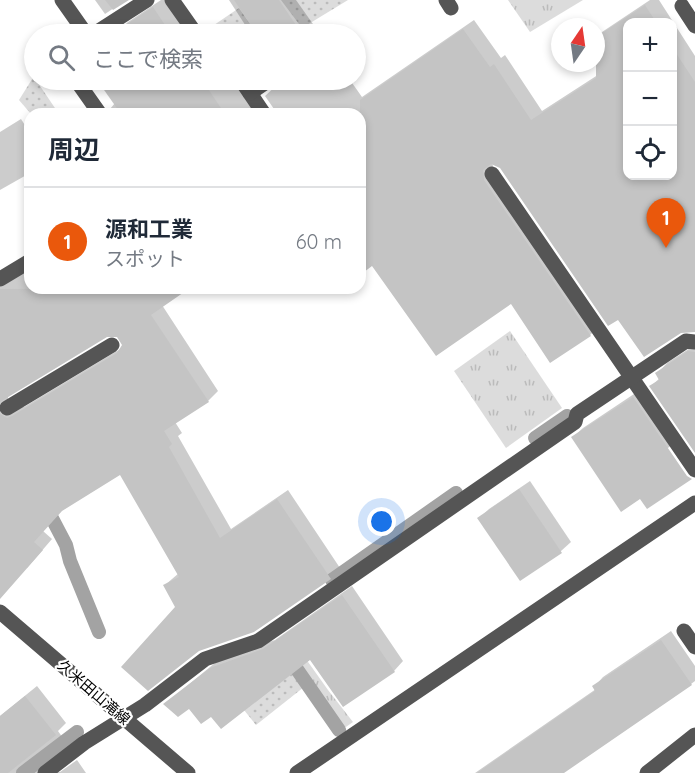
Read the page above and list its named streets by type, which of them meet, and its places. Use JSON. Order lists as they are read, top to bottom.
{
  "streets": {
    "street": ["久米田山滝線"]
  },
  "north": "top",
  "page": {
    "map_buttons": ["+", "−"],
    "search": "ここで検索",
    "heading": "周辺",
    "list": [
      {
        "mark": "1",
        "name": "源和工業",
        "note": "スポット",
        "value": "60 m"
      }
    ],
    "pins": "1"
  }
}
